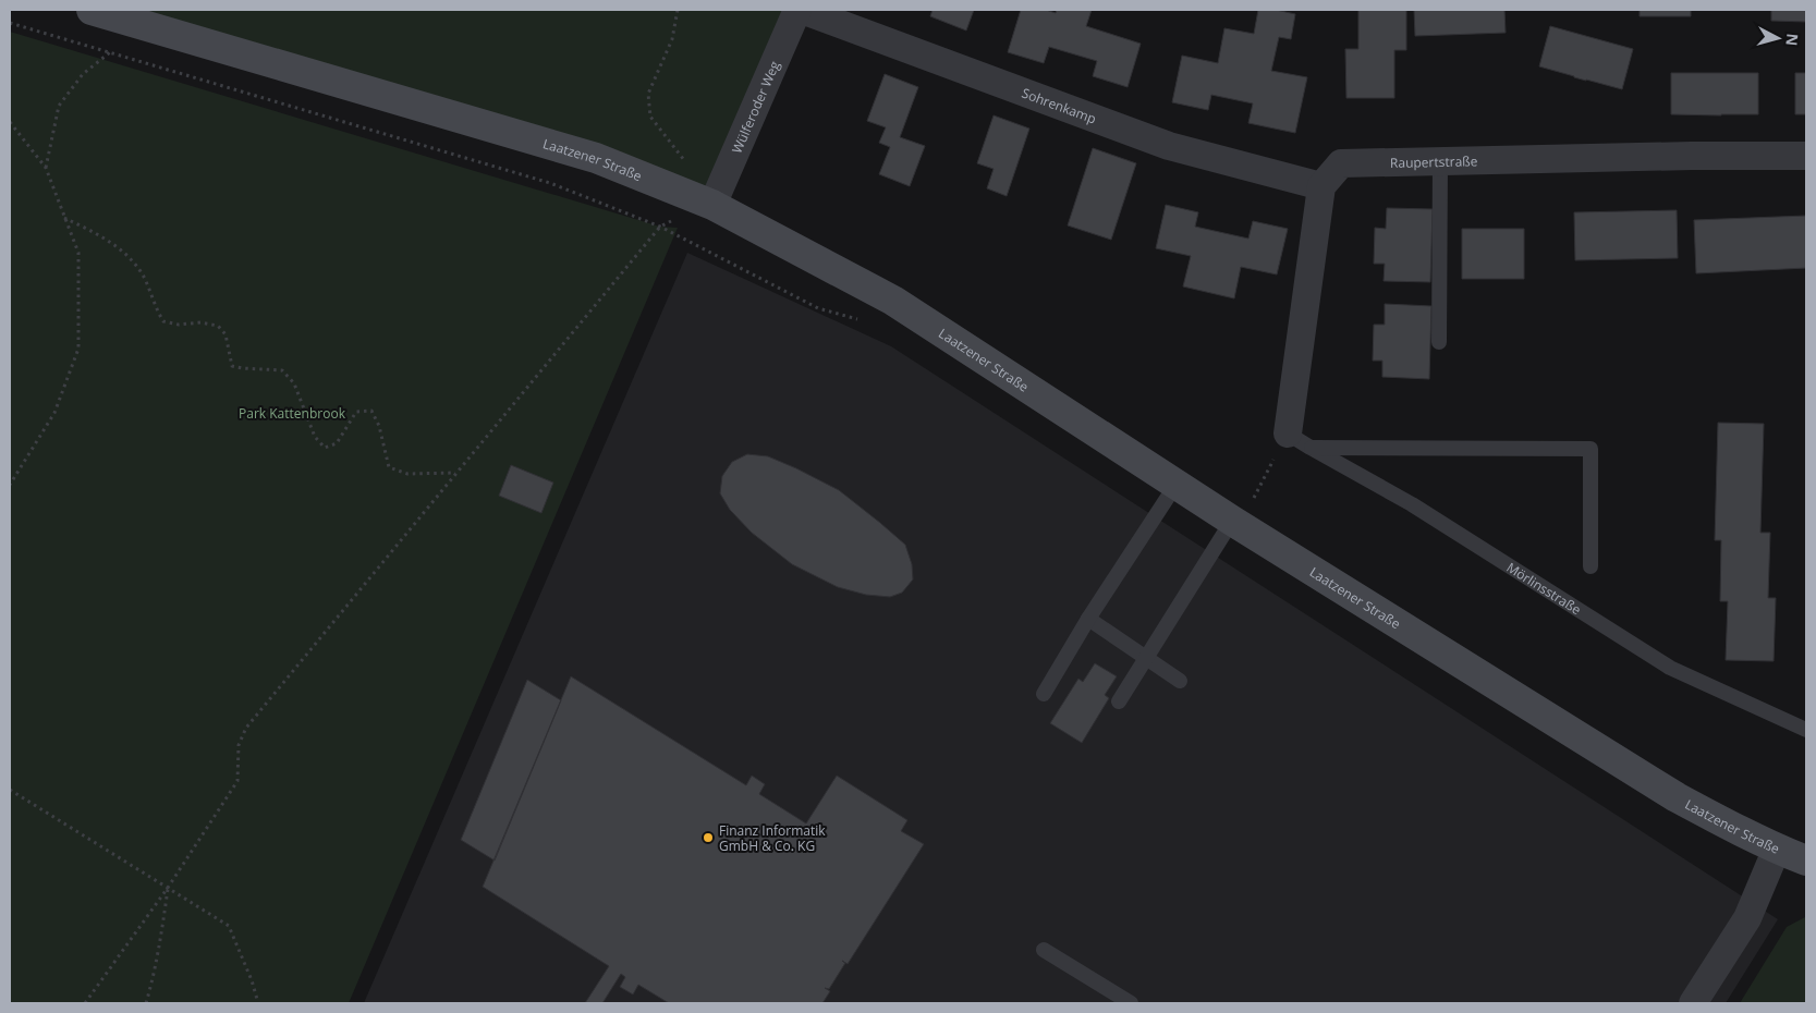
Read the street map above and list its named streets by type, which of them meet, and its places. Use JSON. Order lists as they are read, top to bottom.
{
  "streets": {
    "main road": ["Laatzener Straße"],
    "street": ["Sohrenkamp", "Wülferoder Weg", "Raupertstraße"],
    "lane": ["Mörlinsstraße"]
  },
  "crossings": [
    ["Sohrenkamp", "Raupertstraße"],
    ["Wülferoder Weg", "Laatzener Straße"]
  ],
  "parks": ["Park Kattenbrook"],
  "places": ["Finanz Informatik GmbH & Co. KG"],
  "north": "right"
}
